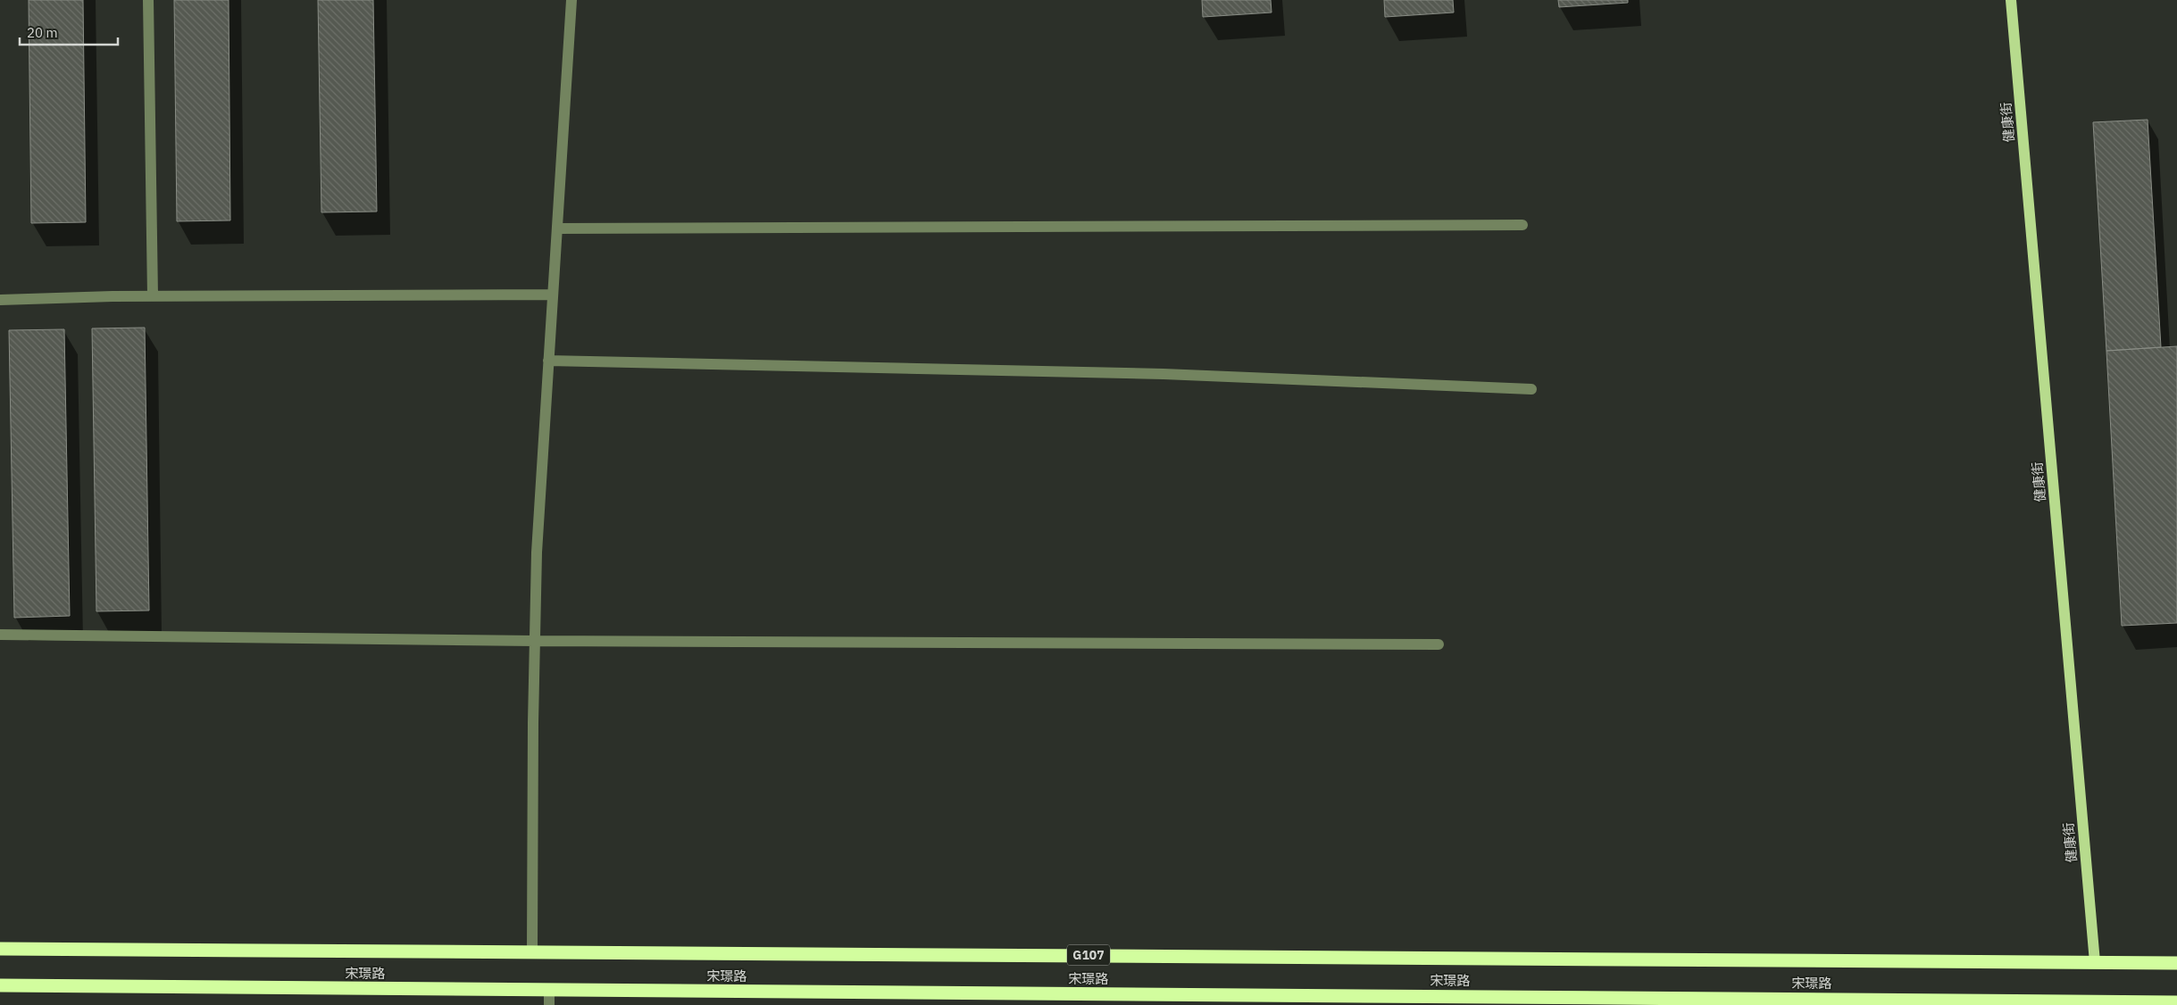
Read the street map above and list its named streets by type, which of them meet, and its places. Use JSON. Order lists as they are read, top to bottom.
{
  "streets": {
    "highway": ["G107", "宋璟路"],
    "main road": ["健康街"]
  },
  "crossings": [
    ["健康街", "宋璟路"]
  ],
  "scale_bar": "20 m"
}
